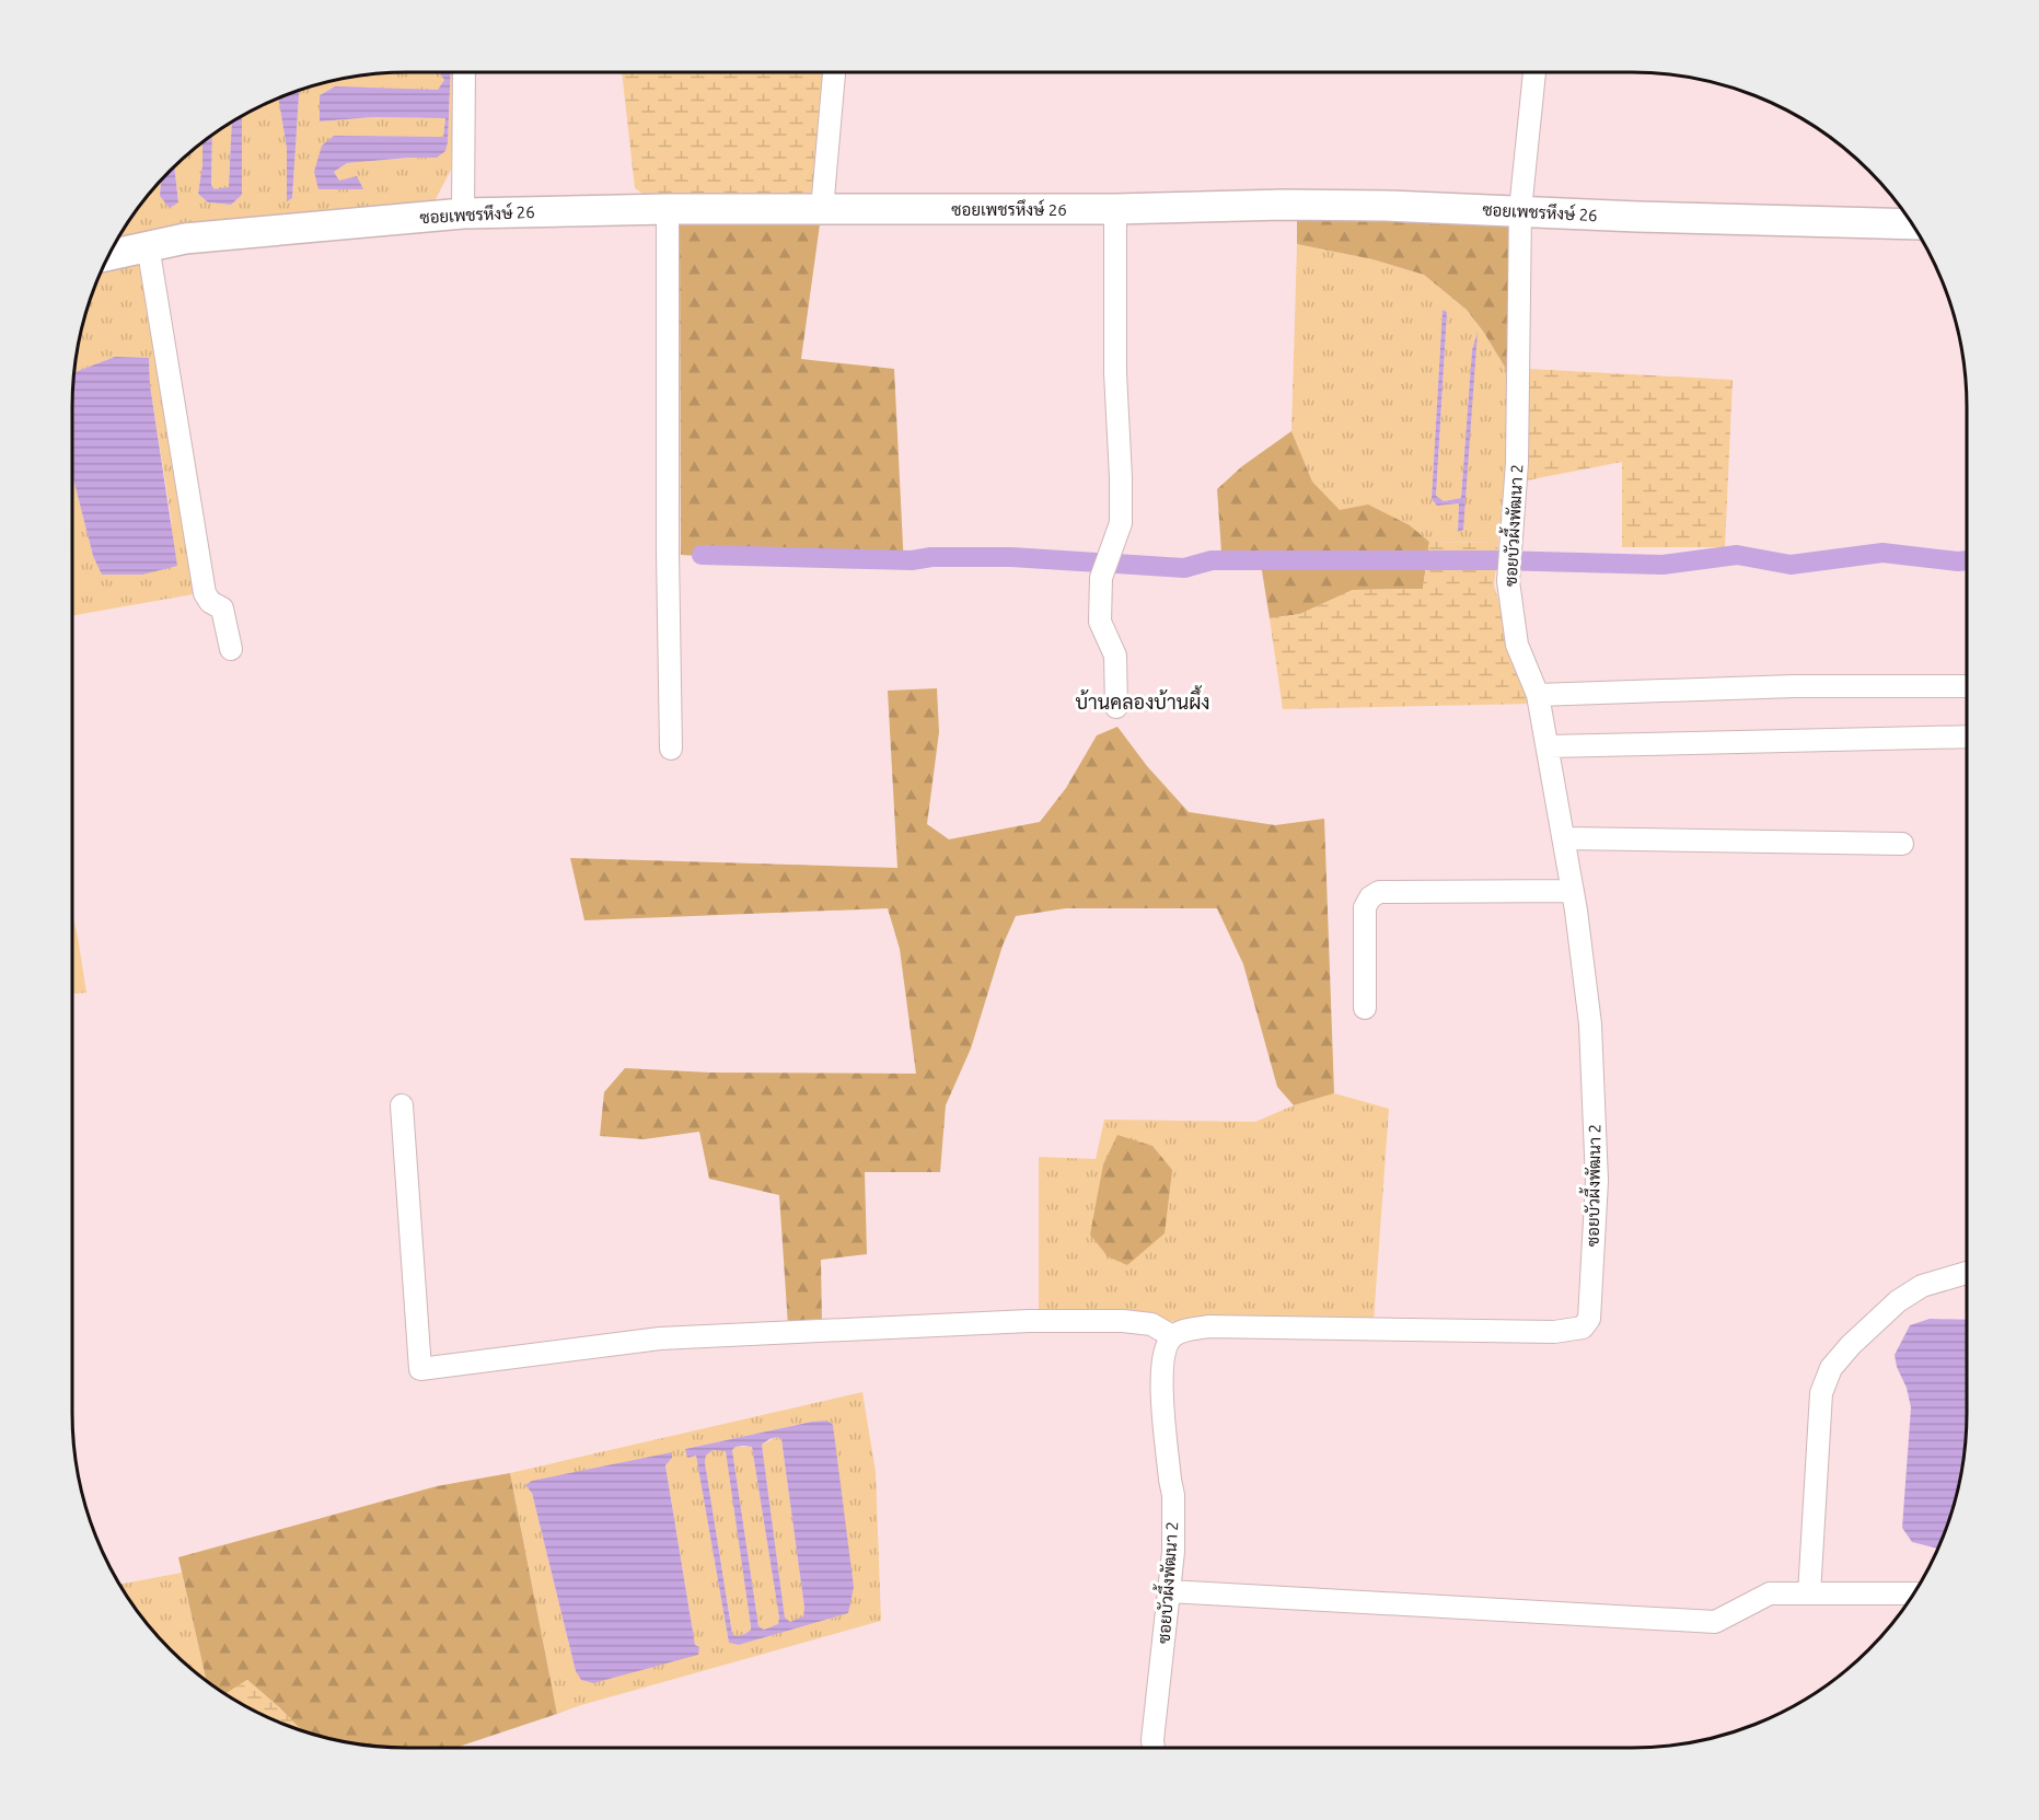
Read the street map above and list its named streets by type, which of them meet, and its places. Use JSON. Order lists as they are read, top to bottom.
{
  "streets": {
    "street": ["ซอยเพชรหึงษ์ 26", "ซอยบัวผึ้งพัฒนา 2"]
  },
  "crossings": [
    ["ซอยเพชรหึงษ์ 26", "ซอยบัวผึ้งพัฒนา 2"]
  ],
  "districts": ["บ้านคลองบ้านผึ้ง"]
}
